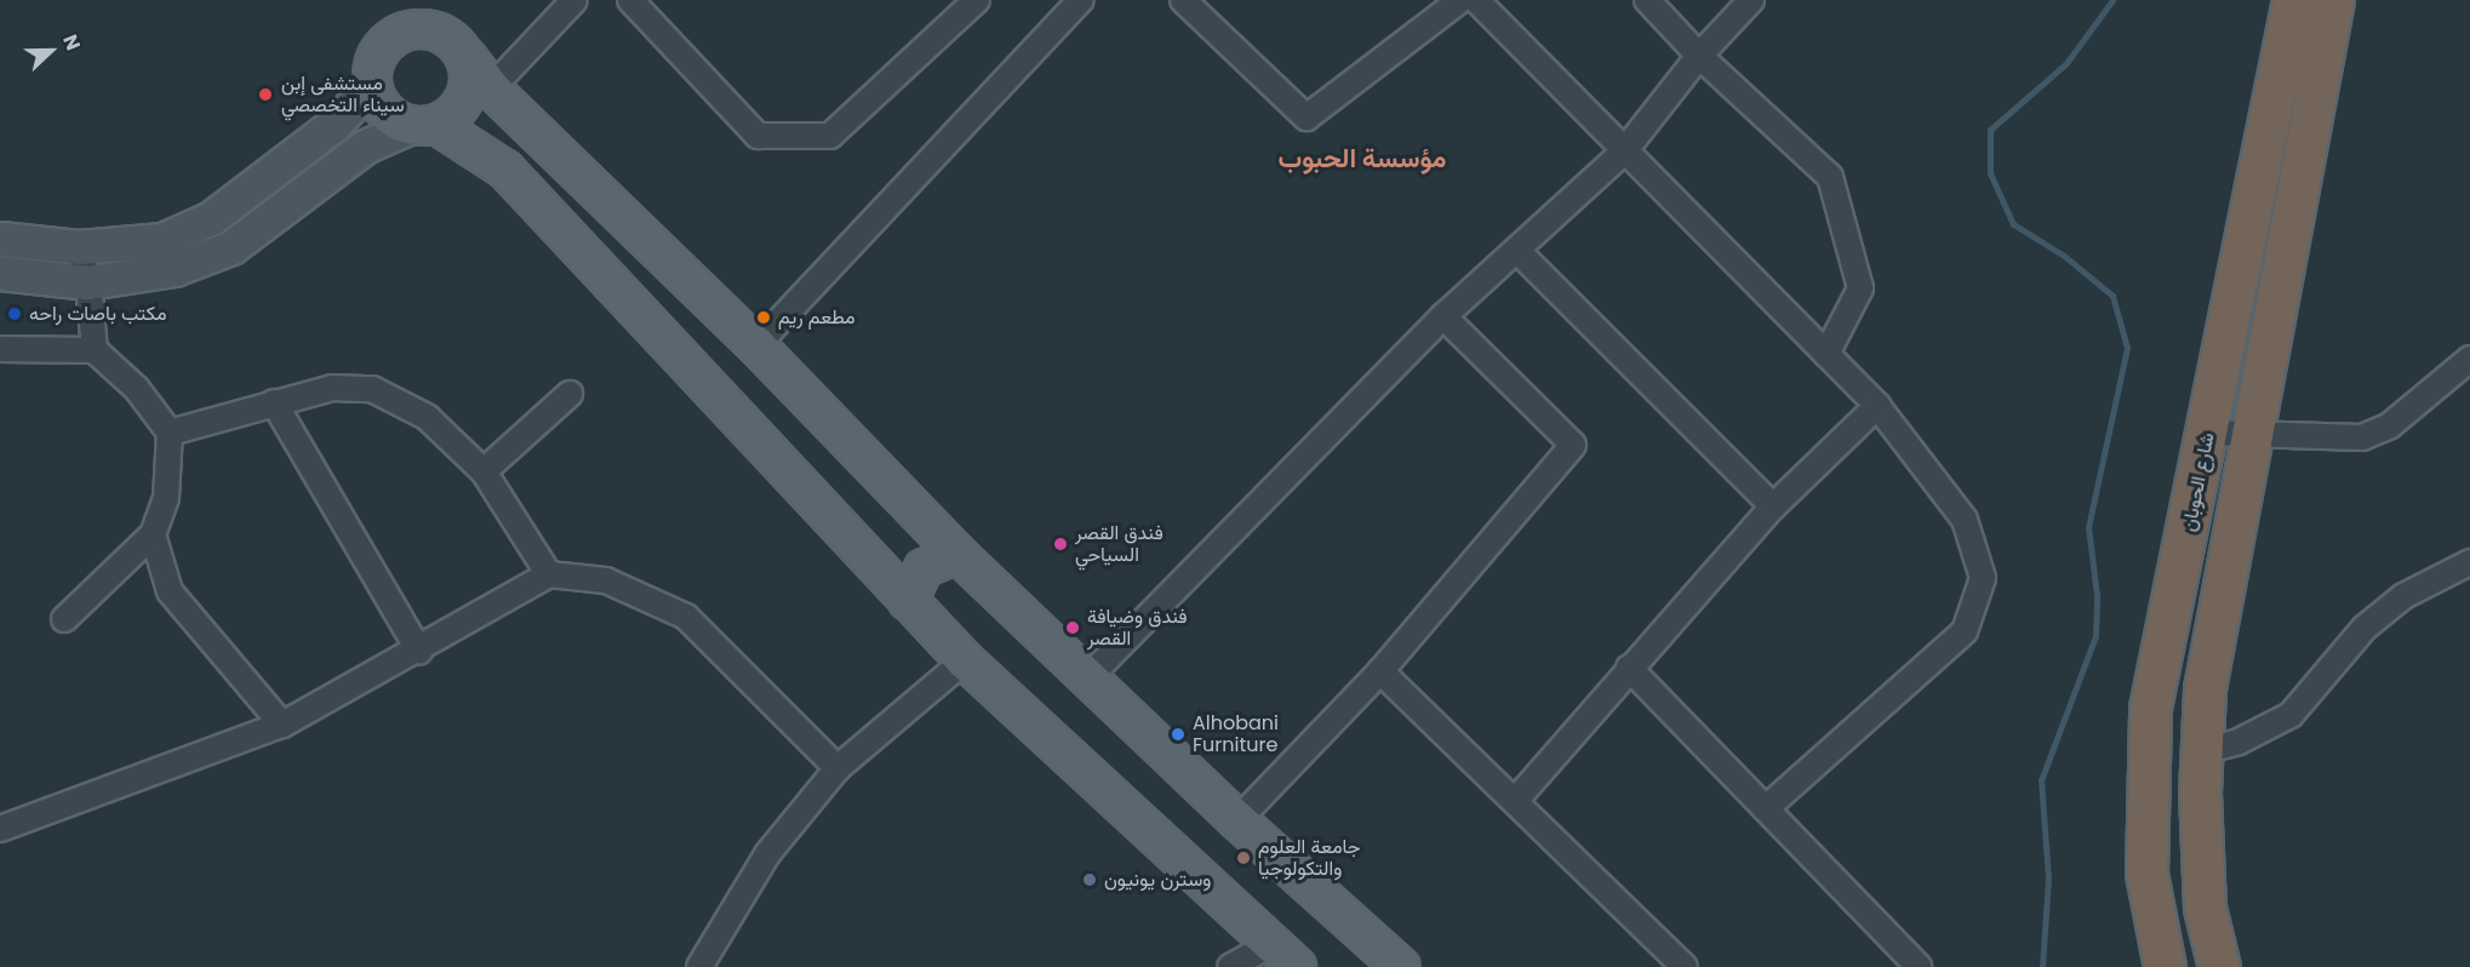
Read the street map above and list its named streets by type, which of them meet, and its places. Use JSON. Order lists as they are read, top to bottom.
{
  "streets": {
    "highway": ["شارع الحوبان"]
  },
  "districts": ["مؤسسة الحبوب"],
  "places": [
    "مستشفى إبن سيناء التخصصي",
    "مكتب باصات راحه",
    "مطعم ريم",
    "فندق القصر السياحي",
    "فندق وضيافة القصر",
    "Alhobani Furniture",
    "جامعة العلوم والتكولوجيا",
    "وسترن يونيون"
  ],
  "north": "right"
}
